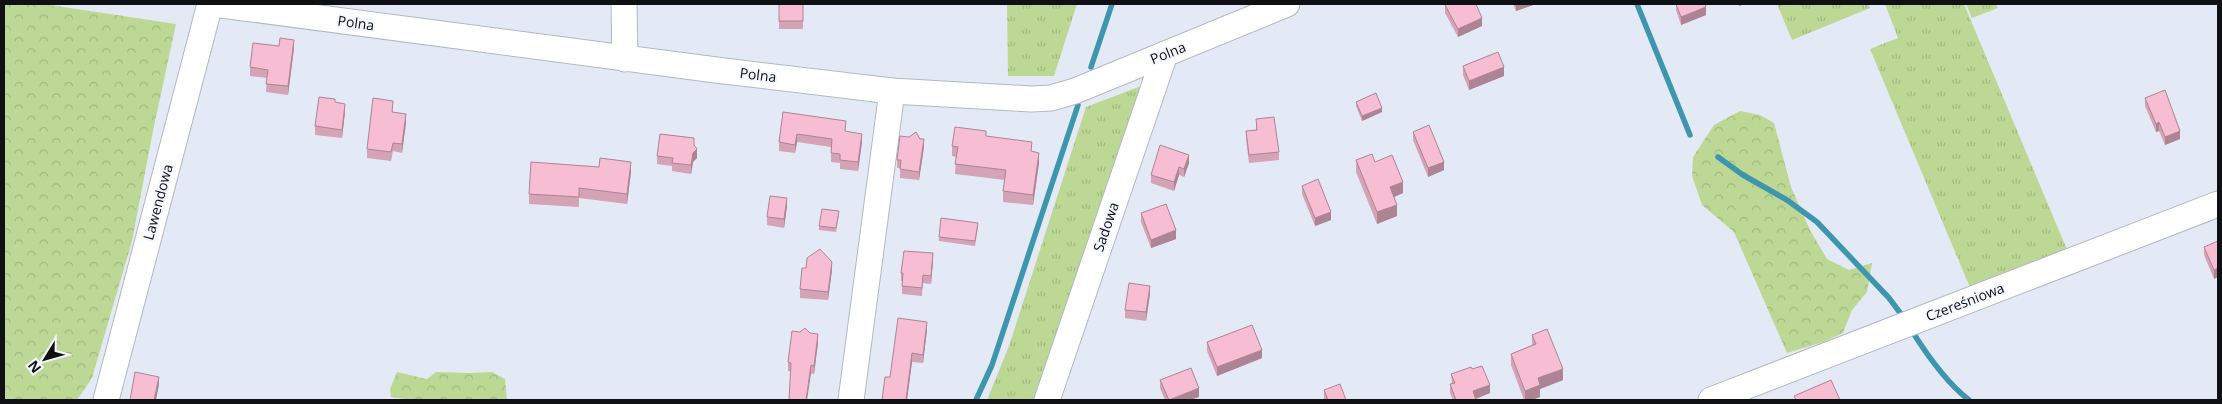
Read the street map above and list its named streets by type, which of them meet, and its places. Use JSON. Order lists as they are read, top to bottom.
{
  "streets": {
    "street": [
      "Polna",
      "Lawendowa",
      "Sadowa",
      "Czereśniowa"
    ]
  },
  "crossings": [
    ["Polna", "Lawendowa"],
    ["Polna", "Sadowa"]
  ],
  "north": "bottom left"
}
